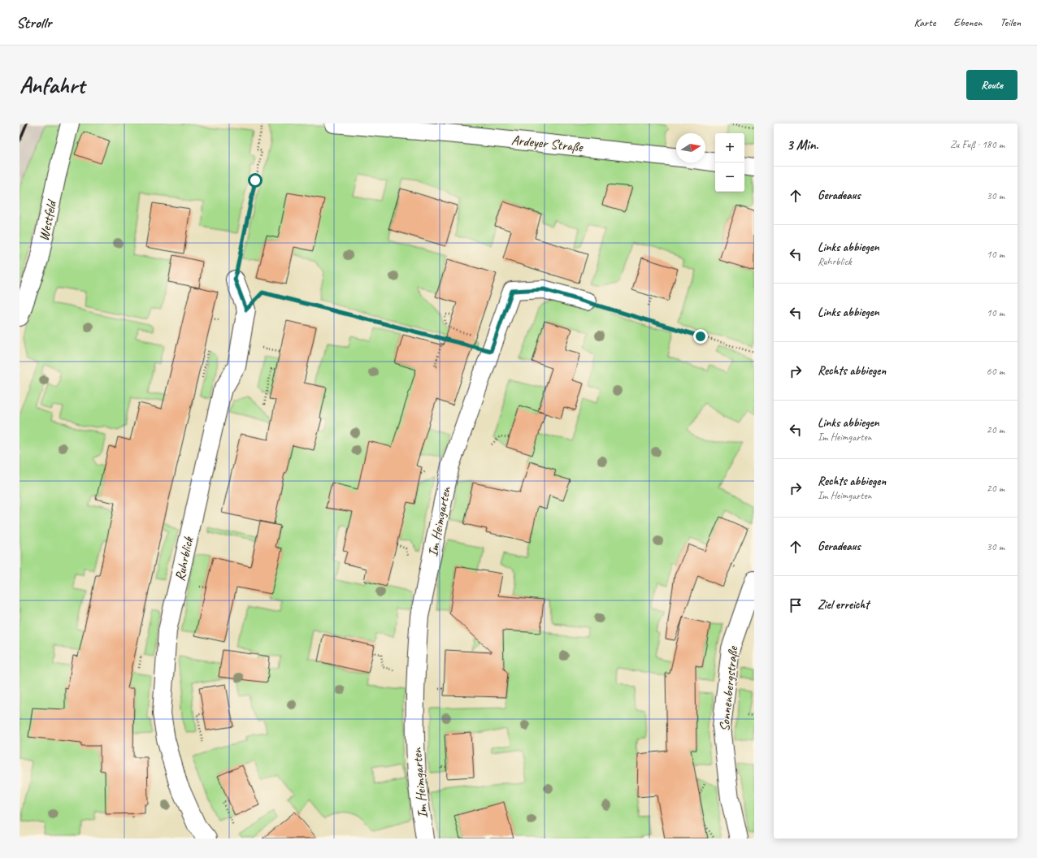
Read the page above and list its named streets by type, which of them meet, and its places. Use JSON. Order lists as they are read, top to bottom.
{
  "streets": {
    "street": [
      "Ardeyer Straße",
      "Westfeld",
      "Im Heimgarten",
      "Ruhrblick",
      "Sonnenbergstraße"
    ]
  },
  "north": "right",
  "page": {
    "header": "Strollr",
    "nav": ["Karte", "Ebenen", "Teilen"],
    "buttons": "Route",
    "title": "Anfahrt",
    "heading": ["3 Min.", "Zu Fuß · 180 m"],
    "map_buttons": ["+", "−"],
    "list": [
      ["Geradeaus", "30 m"],
      ["Links abbiegen", "Ruhrblick", "10 m"],
      ["Links abbiegen", "10 m"],
      ["Rechts abbiegen", "60 m"],
      ["Links abbiegen", "Im Heimgarten", "20 m"],
      ["Rechts abbiegen", "Im Heimgarten", "20 m"],
      ["Geradeaus", "30 m"],
      "Ziel erreicht"
    ]
  }
}
